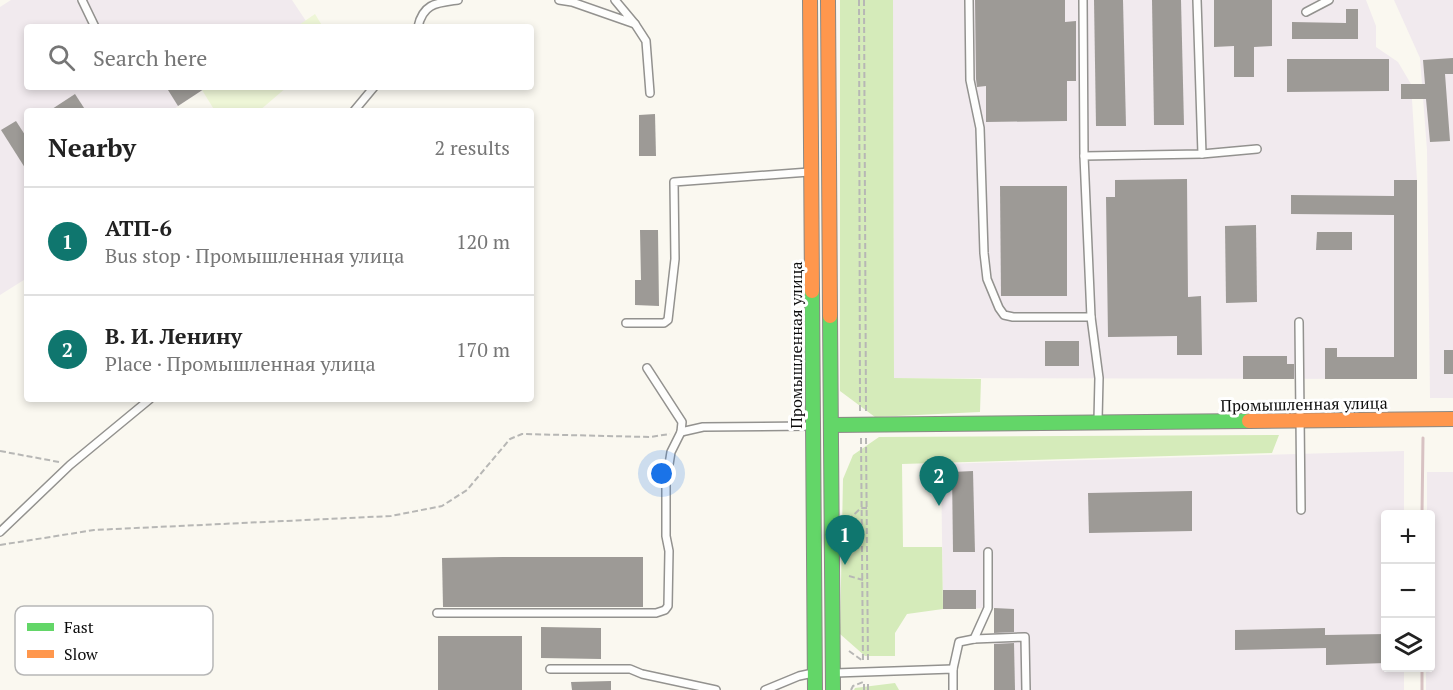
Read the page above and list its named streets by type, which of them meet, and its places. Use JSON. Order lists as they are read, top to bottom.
{
  "streets": {
    "main road": ["Промышленная улица"]
  },
  "legend": ["Fast", "Slow"],
  "page": {
    "search": "Search here",
    "heading": ["Nearby", "2 results"],
    "list": [
      {
        "mark": "1",
        "name": "АТП-6",
        "note": "Bus stop · Промышленная улица",
        "value": "120 m"
      },
      {
        "mark": "2",
        "name": "В. И. Ленину",
        "note": "Place · Промышленная улица",
        "value": "170 m"
      }
    ],
    "pins": ["2", "1"],
    "map_buttons": ["+", "−"]
  }
}
